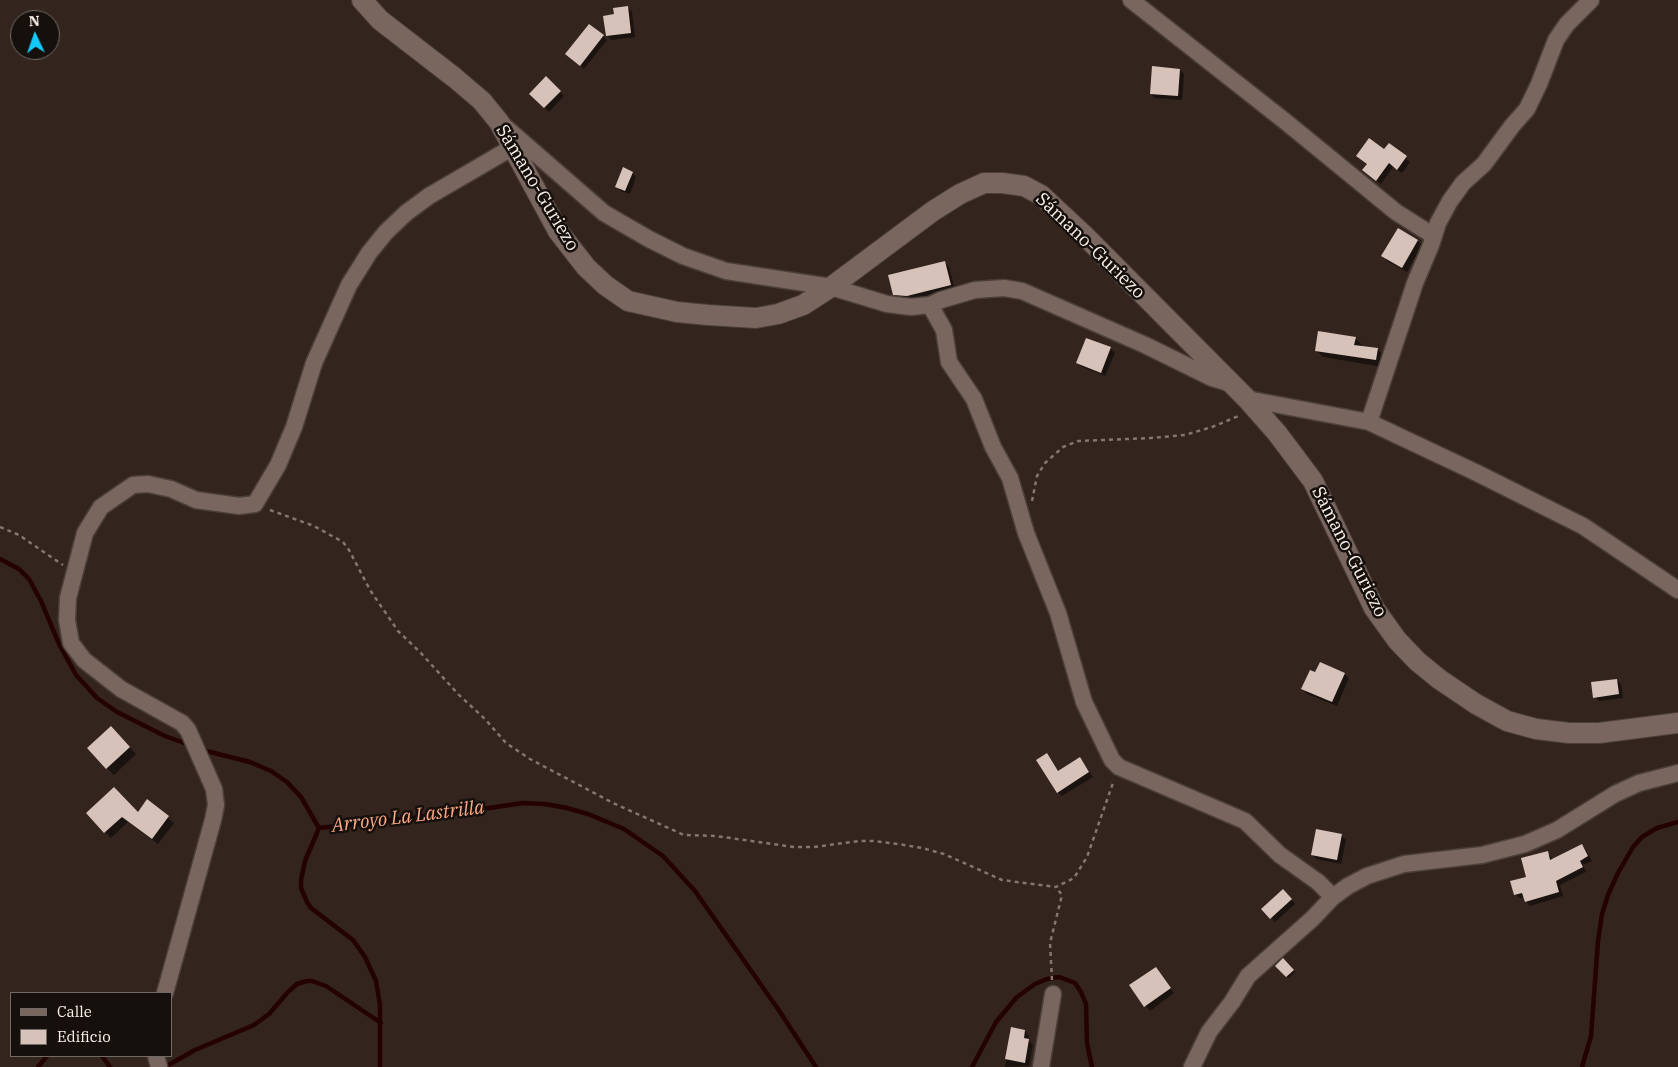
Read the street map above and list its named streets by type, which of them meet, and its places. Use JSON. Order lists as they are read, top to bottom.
{
  "streets": {
    "street": ["Sámano-Guriezo"]
  },
  "water": ["Arroyo La Lastrilla"],
  "legend": ["Calle", "Edificio"],
  "north": "top"
}
